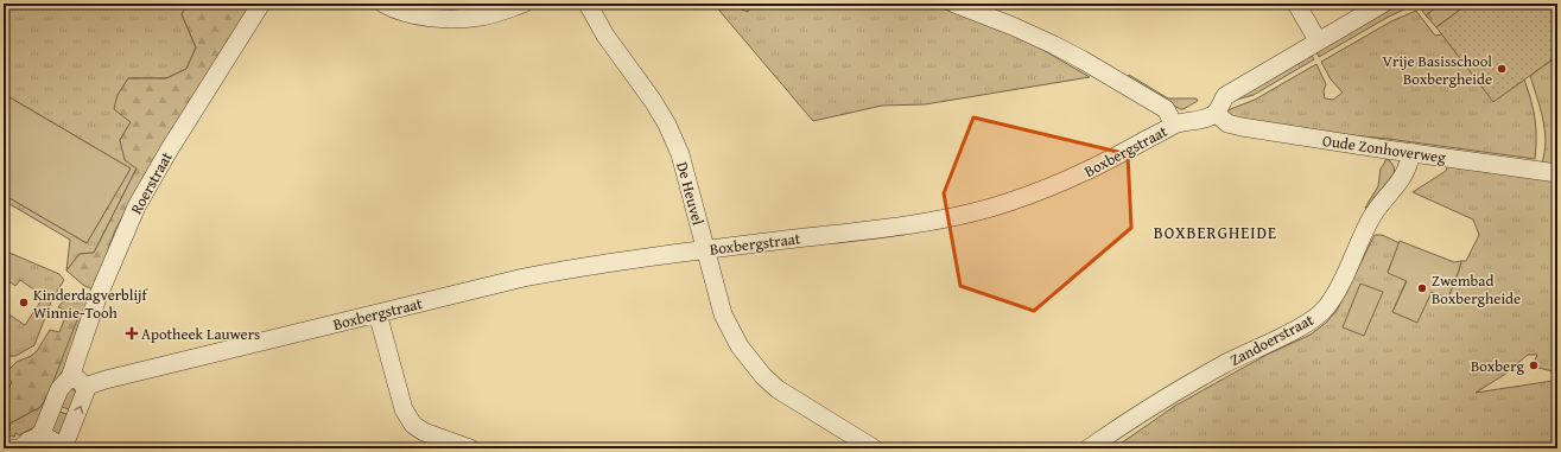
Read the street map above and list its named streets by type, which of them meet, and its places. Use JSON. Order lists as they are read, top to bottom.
{
  "streets": {
    "street": [
      "Oude Zonhoverweg",
      "Boxbergstraat",
      "Roerstraat",
      "De Heuvel",
      "Zandoerstraat"
    ]
  },
  "crossings": [
    ["Oude Zonhoverweg", "Boxbergstraat"],
    ["Oude Zonhoverweg", "Zandoerstraat"],
    ["Boxbergstraat", "Roerstraat"],
    ["Boxbergstraat", "De Heuvel"]
  ],
  "districts": ["BOXBERGHEIDE"],
  "places": {
    "other": [
      "Vrije Basisschool Boxbergheide",
      "Zwembad Boxbergheide",
      "Kinderdagverblijf Winnie-Tooh",
      "Boxberg"
    ],
    "health": ["Apotheek Lauwers"]
  }
}
